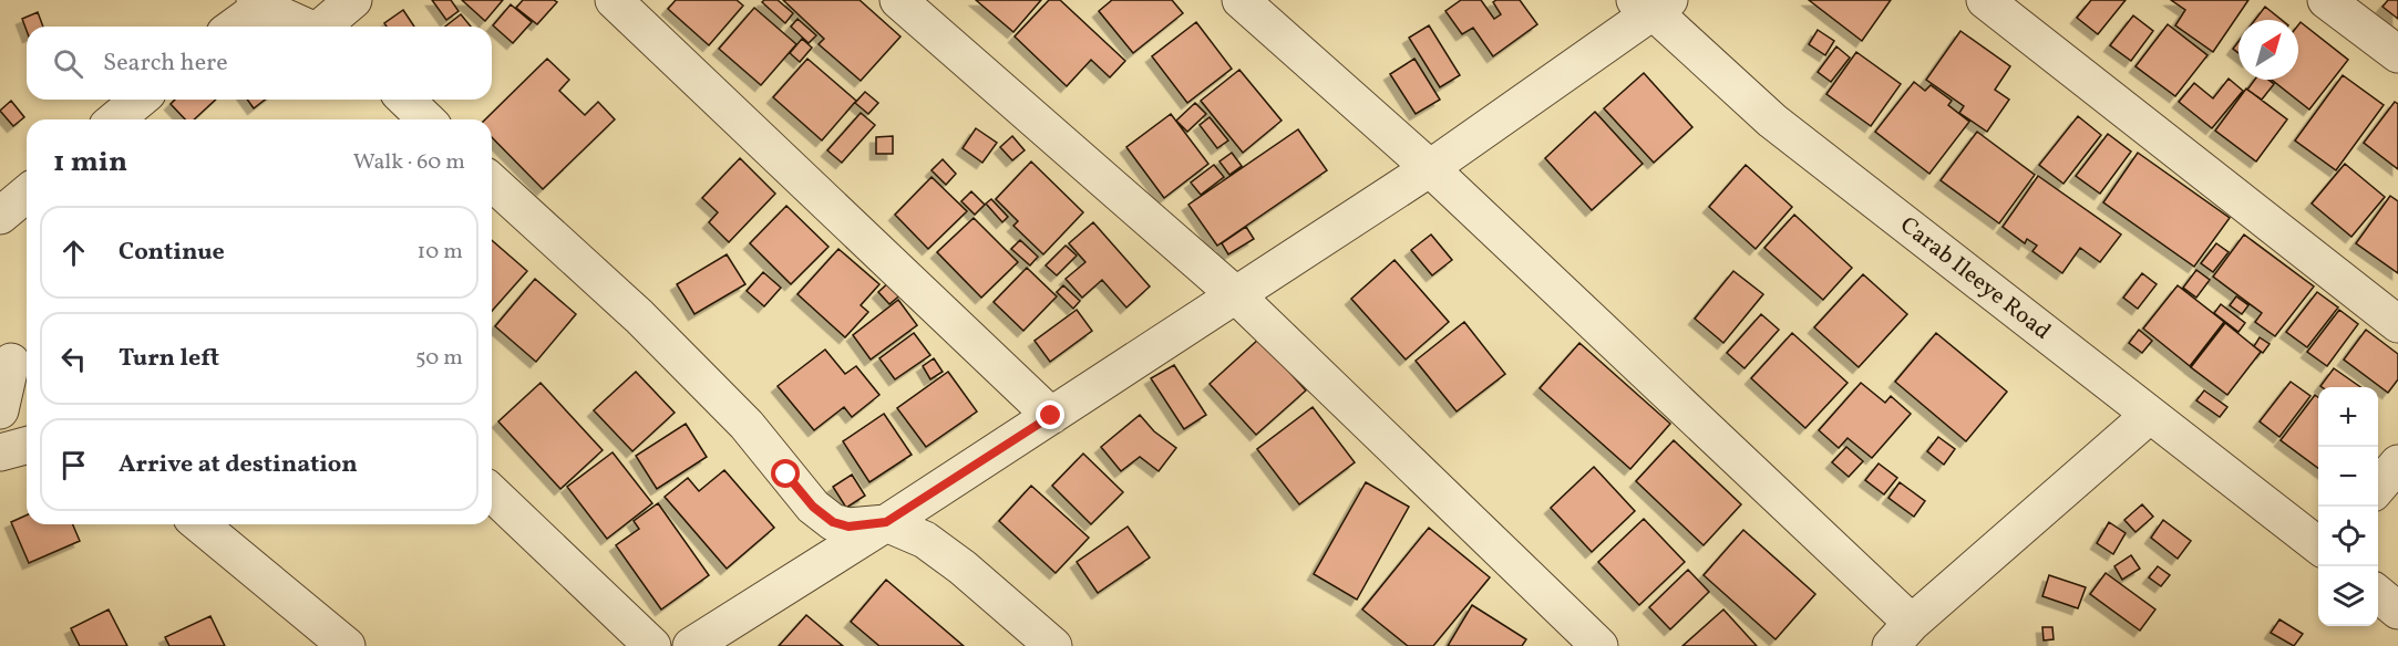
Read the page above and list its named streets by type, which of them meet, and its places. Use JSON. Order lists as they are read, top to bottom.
{
  "streets": {
    "street": ["Carab Ileeye Road"]
  },
  "north": "top right",
  "page": {
    "search": "Search here",
    "heading": ["1 min", "Walk · 60 m"],
    "list": [
      ["Continue", "10 m"],
      ["Turn left", "50 m"],
      "Arrive at destination"
    ],
    "map_buttons": ["+", "−"]
  }
}
